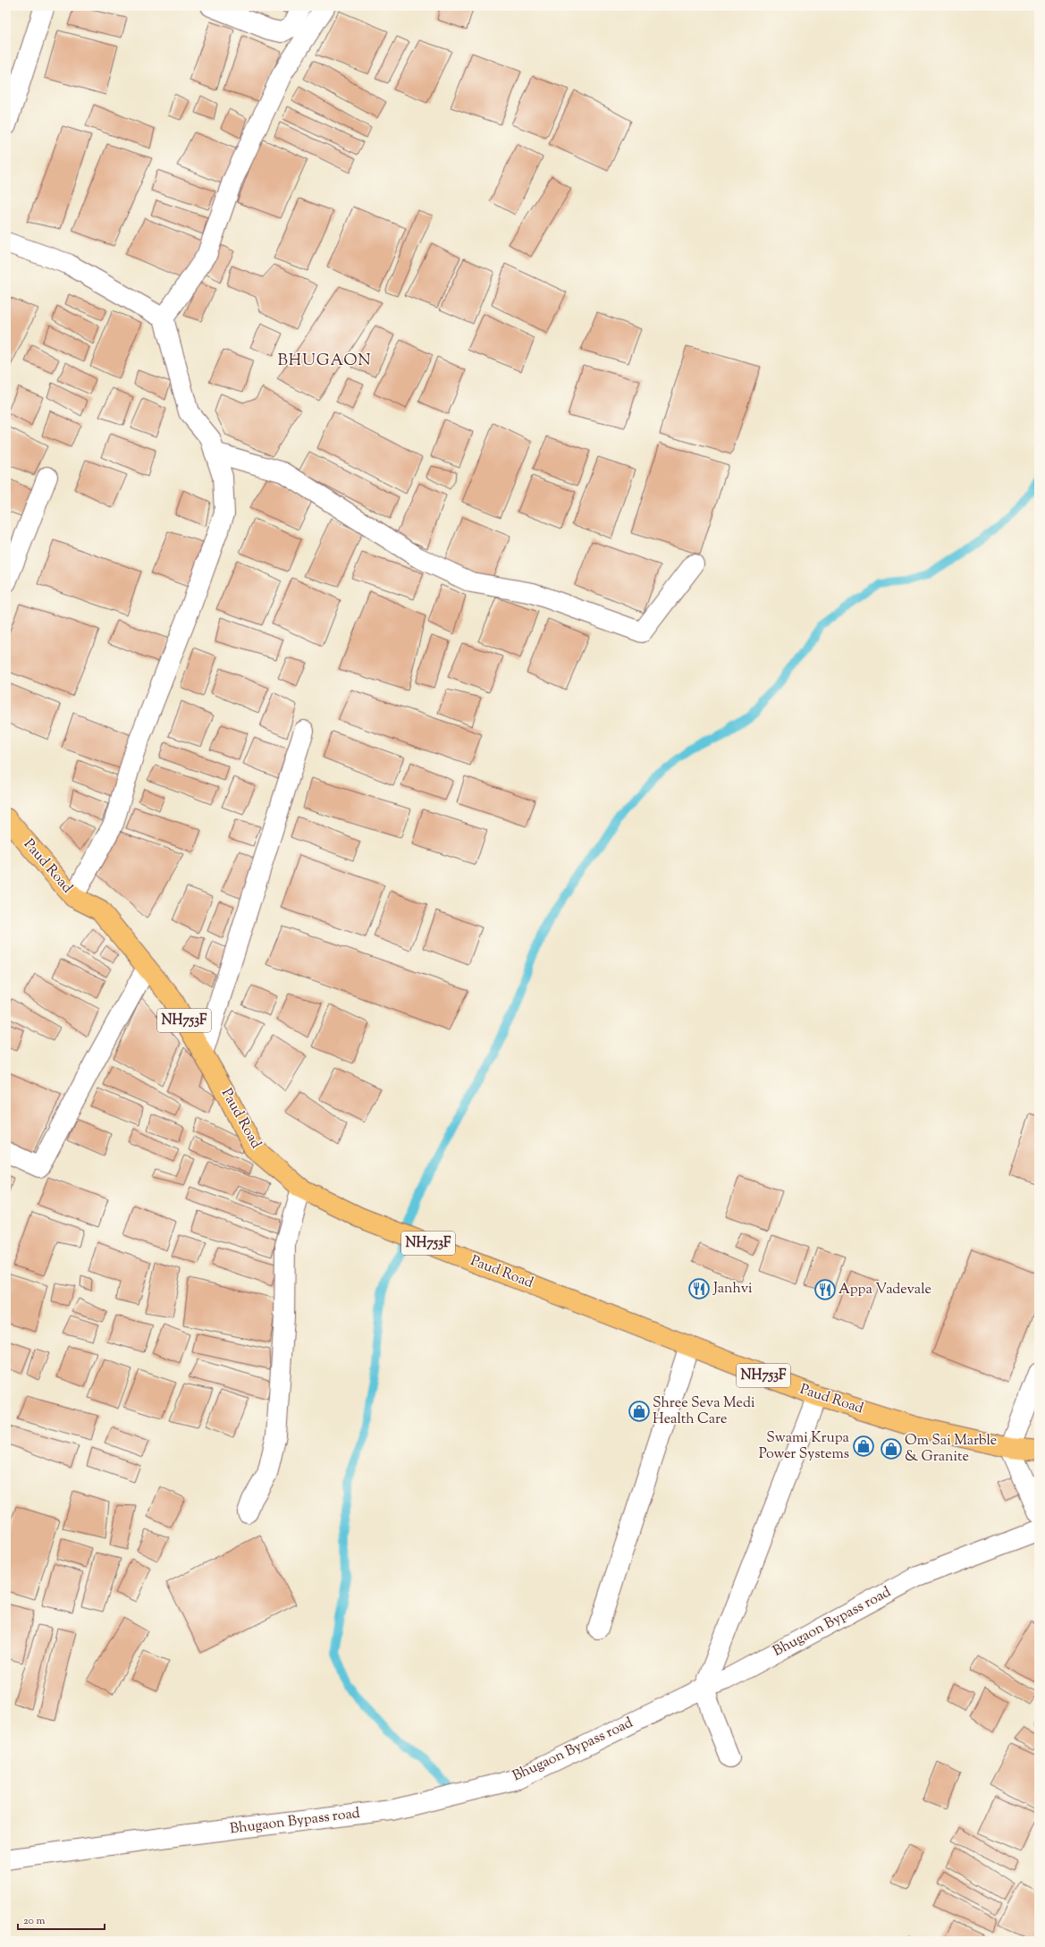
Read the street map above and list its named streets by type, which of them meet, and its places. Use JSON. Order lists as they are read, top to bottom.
{
  "streets": {
    "main road": ["Paud Road", "NH753F"],
    "street": ["Bhugaon Bypass road"]
  },
  "districts": ["BHUGAON"],
  "places": {
    "restaurant": ["Janhvi", "Appa Vadevale"],
    "shop": ["Shree Seva Medi Health Care", "Swami Krupa Power Systems", "Om Sai Marble & Granite"]
  },
  "scale_bar": "20 m"
}
